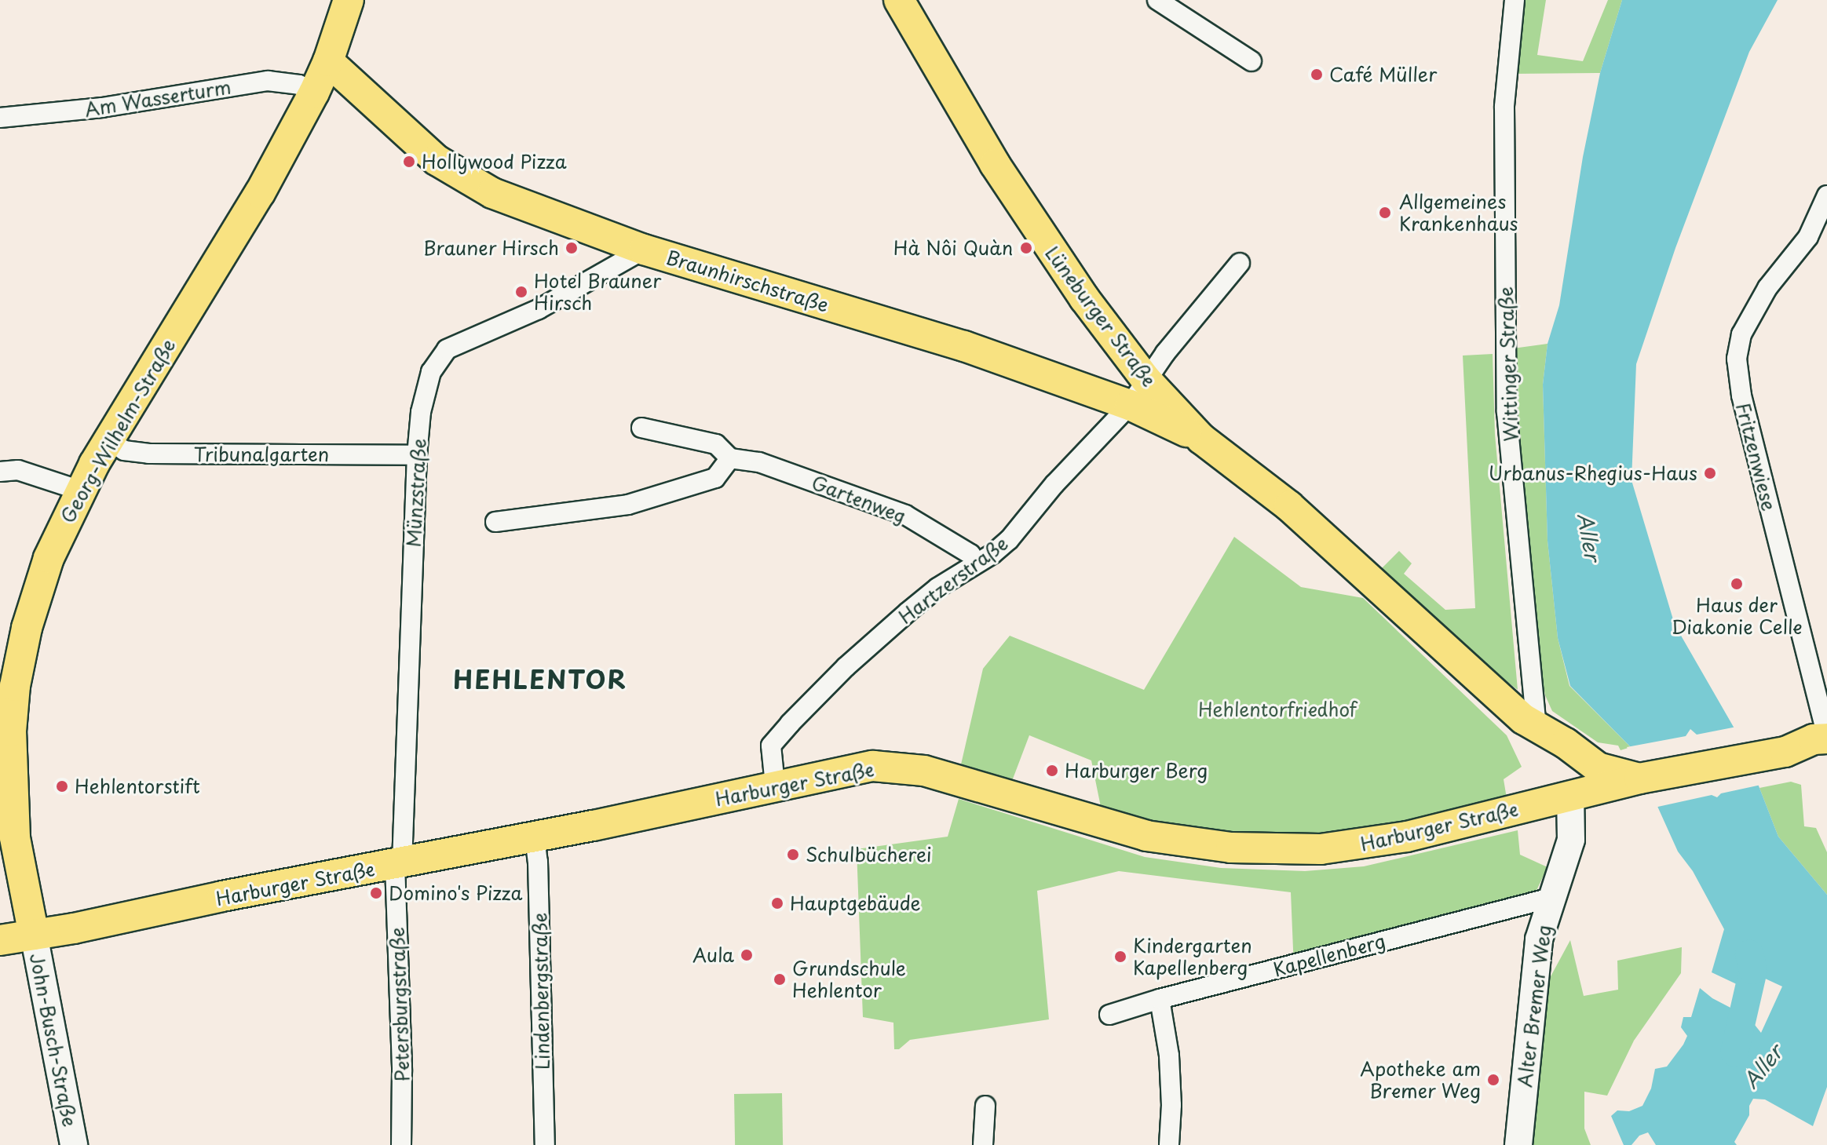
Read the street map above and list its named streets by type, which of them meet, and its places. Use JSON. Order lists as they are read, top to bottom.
{
  "streets": {
    "main road": [
      "Braunhirschstraße",
      "Lüneburger Straße",
      "Georg-Wilhelm-Straße",
      "Harburger Straße"
    ],
    "street": [
      "Am Wasserturm",
      "Wittinger Straße",
      "Tribunalgarten",
      "Fritzenwiese",
      "Münzstraße",
      "Gartenweg",
      "Hartzerstraße",
      "Kapellenberg",
      "Lindenbergstraße",
      "Petersburgstraße",
      "Alter Bremer Weg",
      "John-Busch-Straße"
    ]
  },
  "crossings": [
    ["Am Wasserturm", "Georg-Wilhelm-Straße"],
    ["Braunhirschstraße", "Lüneburger Straße"],
    ["Braunhirschstraße", "Georg-Wilhelm-Straße"],
    ["Braunhirschstraße", "Münzstraße"],
    ["Braunhirschstraße", "Hartzerstraße"],
    ["Lüneburger Straße", "Wittinger Straße"],
    ["Lüneburger Straße", "Hartzerstraße"],
    ["Lüneburger Straße", "Harburger Straße"],
    ["Lüneburger Straße", "Alter Bremer Weg"],
    ["Georg-Wilhelm-Straße", "Tribunalgarten"],
    ["Georg-Wilhelm-Straße", "Harburger Straße"],
    ["Georg-Wilhelm-Straße", "John-Busch-Straße"],
    ["Tribunalgarten", "Münzstraße"],
    ["Münzstraße", "Harburger Straße"],
    ["Münzstraße", "Petersburgstraße"],
    ["Gartenweg", "Hartzerstraße"],
    ["Hartzerstraße", "Harburger Straße"],
    ["Harburger Straße", "Lindenbergstraße"],
    ["Harburger Straße", "Petersburgstraße"],
    ["Harburger Straße", "Alter Bremer Weg"],
    ["Harburger Straße", "John-Busch-Straße"],
    ["Kapellenberg", "Alter Bremer Weg"]
  ],
  "districts": ["HEHLENTOR"],
  "water": ["Aller"],
  "parks": ["Hehlentorfriedhof"],
  "places": [
    "Café Müller",
    "Hollywood Pizza",
    "Allgemeines Krankenhaus",
    "Brauner Hirsch",
    "Hà Nôi Quàn",
    "Hotel Brauner Hirsch",
    "Urbanus-Rhegius-Haus",
    "Haus der Diakonie Celle",
    "Harburger Berg",
    "Hehlentorstift",
    "Schulbücherei",
    "Domino's Pizza",
    "Hauptgebäude",
    "Aula",
    "Kindergarten Kapellenberg",
    "Grundschule Hehlentor",
    "Apotheke am Bremer Weg"
  ]
}
